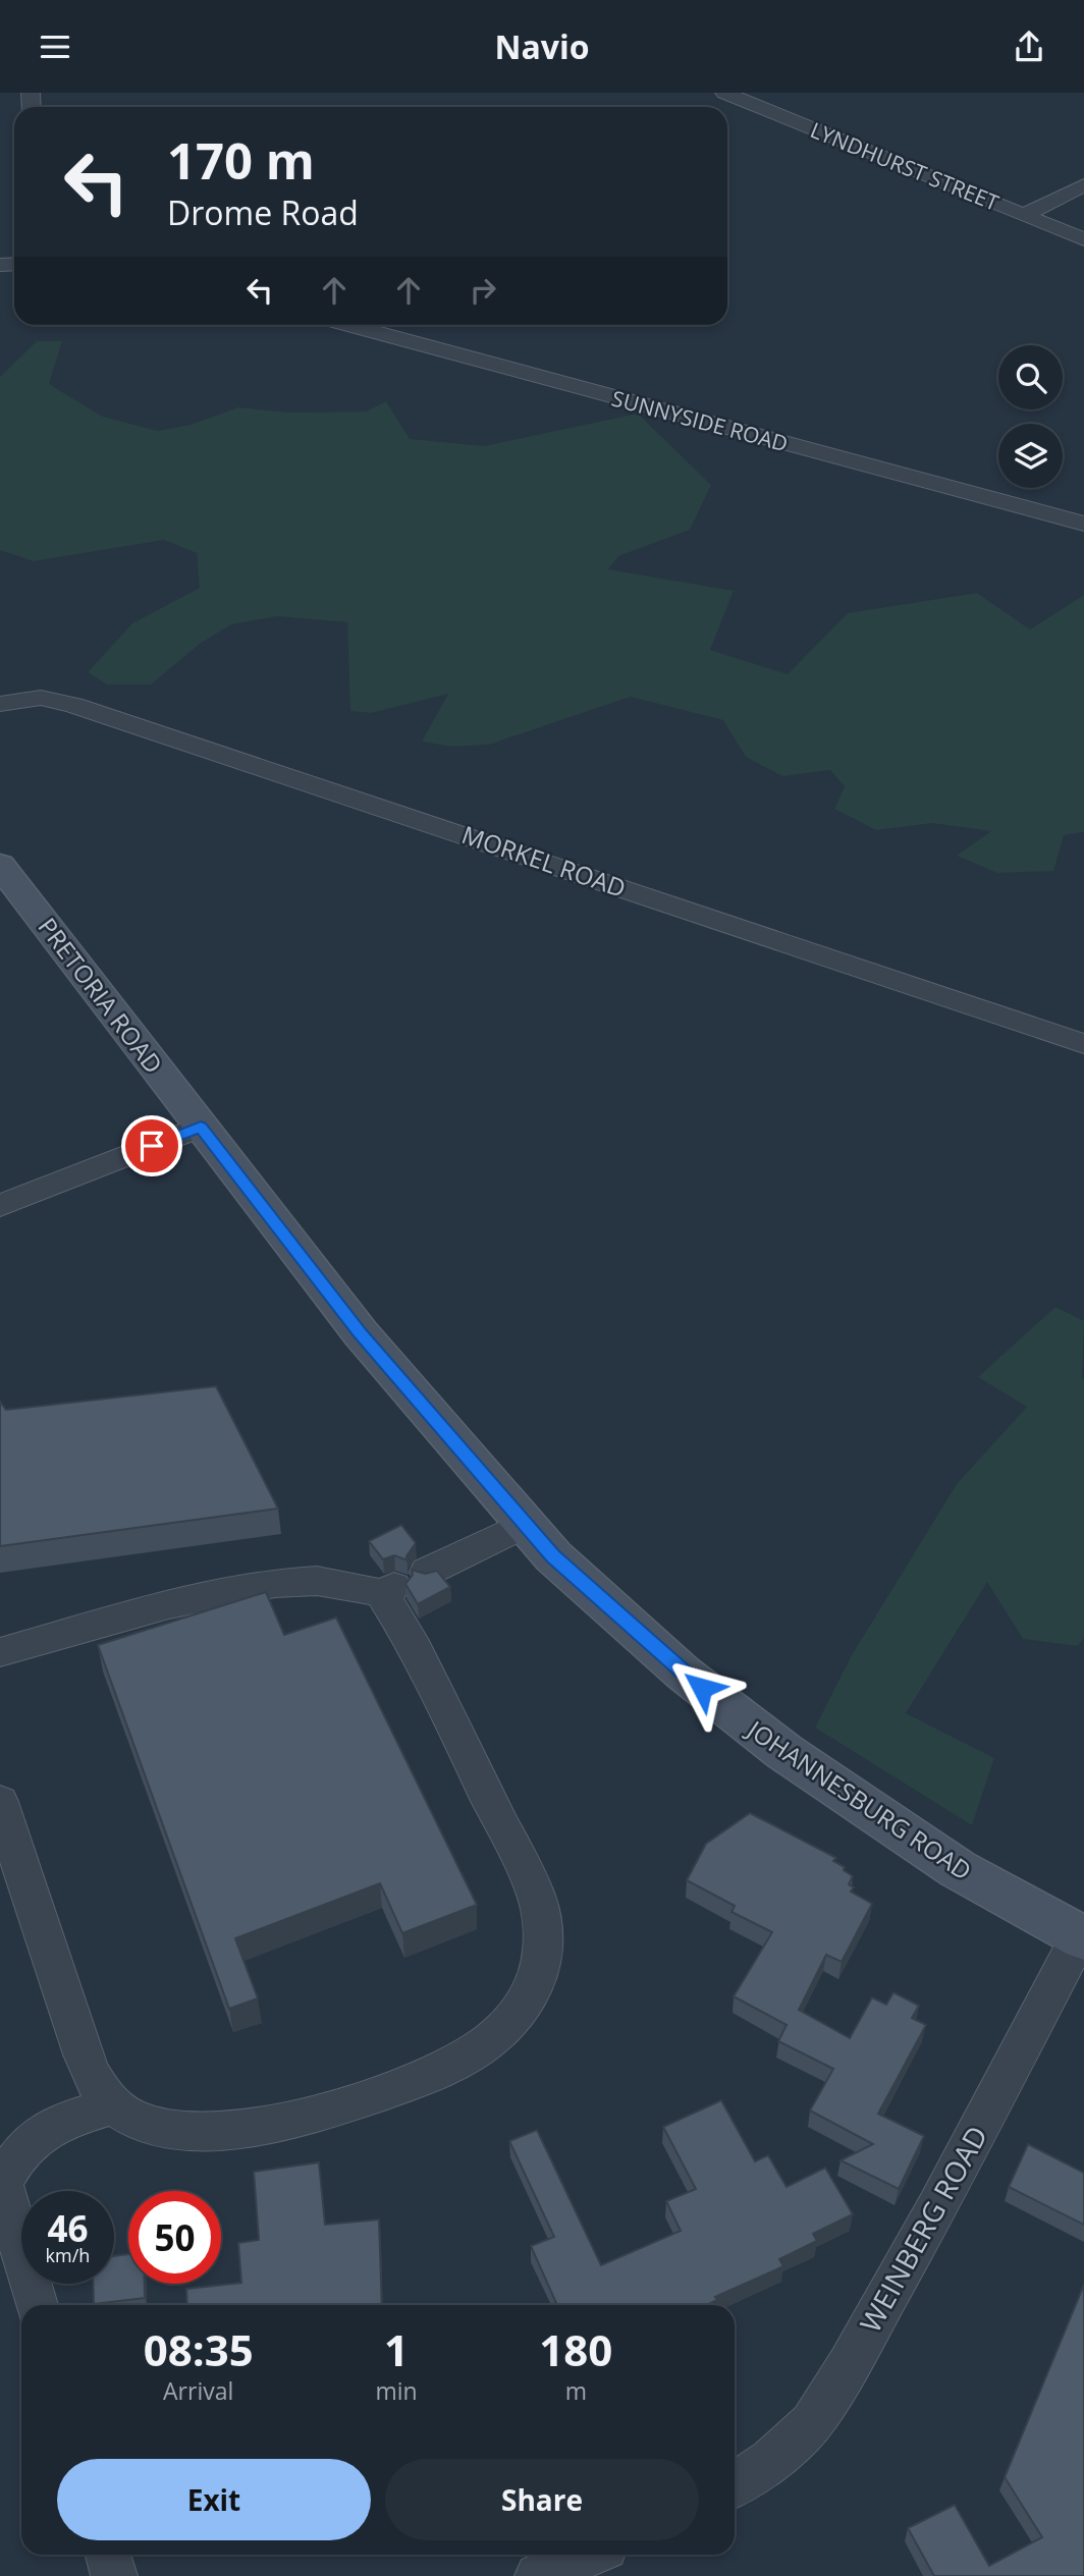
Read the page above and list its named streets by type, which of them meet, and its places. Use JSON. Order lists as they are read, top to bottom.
{
  "streets": {
    "main road": ["PRETORIA ROAD", "JOHANNESBURG ROAD"],
    "street": [
      "LYNDHURST STREET",
      "SUNNYSIDE ROAD",
      "MORKEL ROAD",
      "WEINBERG ROAD"
    ]
  },
  "crossings": [
    ["PRETORIA ROAD", "JOHANNESBURG ROAD"],
    ["JOHANNESBURG ROAD", "WEINBERG ROAD"]
  ],
  "page": {
    "header": "Navio",
    "turn": ["170 m", "Drome Road"],
    "speed": "46 km/h",
    "limit": "50",
    "eta": [
      "08:35",
      "Arrival",
      "1",
      "min",
      "180",
      "m"
    ],
    "buttons": ["Exit", "Share"]
  }
}
